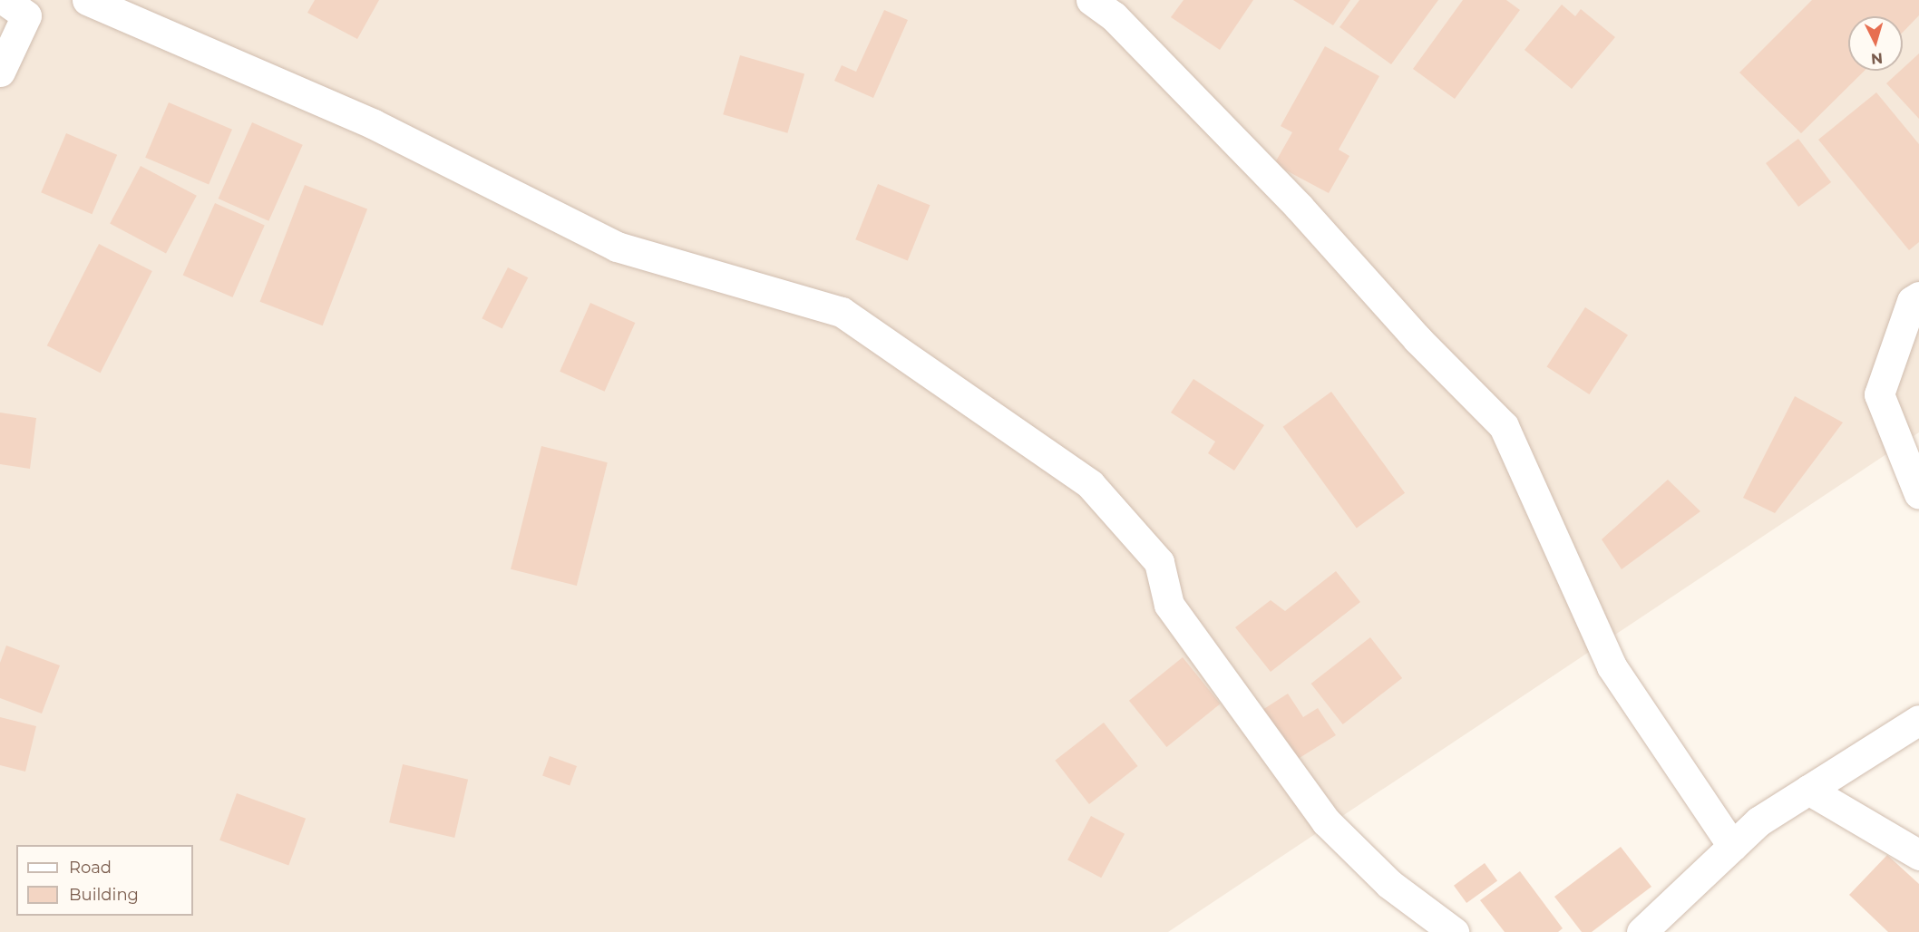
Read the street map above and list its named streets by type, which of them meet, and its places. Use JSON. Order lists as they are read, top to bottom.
{
  "legend": ["Road", "Building"],
  "north": "bottom"
}
